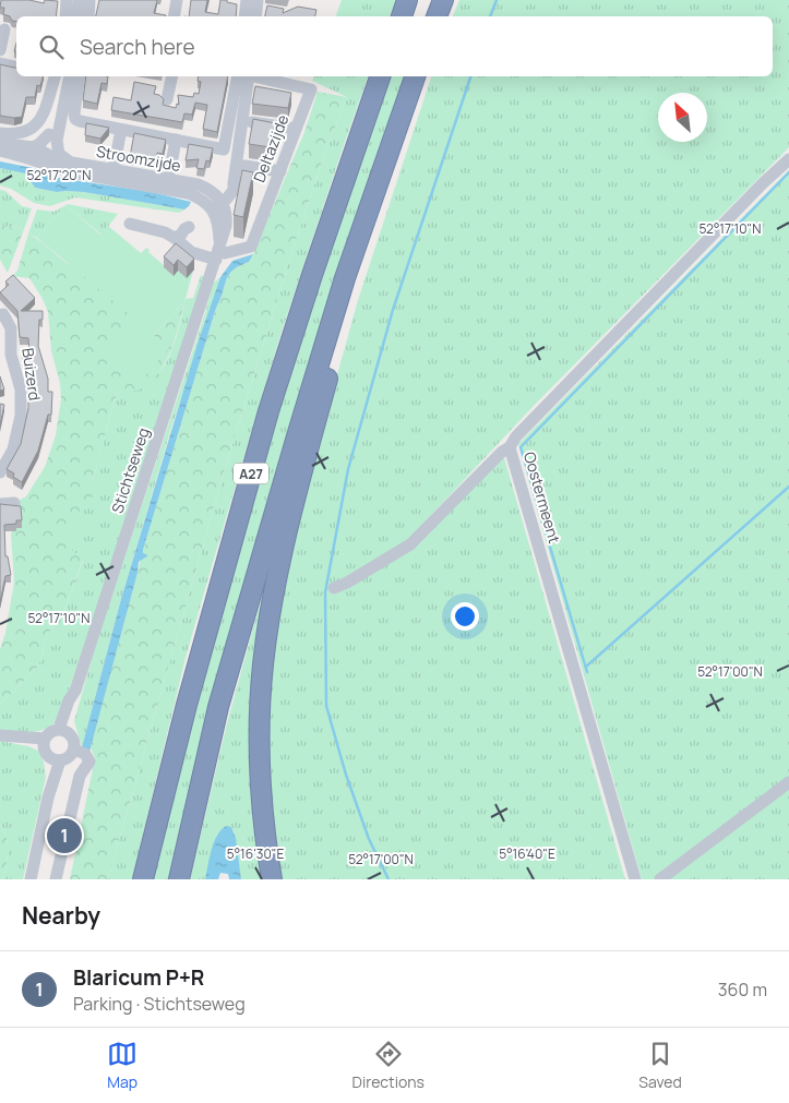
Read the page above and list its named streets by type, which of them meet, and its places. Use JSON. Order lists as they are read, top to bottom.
{
  "streets": {
    "highway": ["A27"],
    "street": [
      "Deltazijde",
      "Stroomzijde",
      "Buizerd",
      "Stichtseweg",
      "Oostermeent"
    ]
  },
  "crossings": [
    ["Deltazijde", "Stroomzijde"],
    ["Deltazijde", "Stichtseweg"],
    ["Stroomzijde", "Stichtseweg"]
  ],
  "north": "top left",
  "page": {
    "search": "Search here",
    "pins": "1",
    "heading": "Nearby",
    "list": [
      {
        "mark": "1",
        "name": "Blaricum P+R",
        "note": "Parking · Stichtseweg",
        "value": "360 m"
      }
    ],
    "nav": ["Map", "Directions", "Saved"]
  },
  "coordinates": [
    "52°17'20\"N",
    "52°17'10\"N",
    "52°17'00\"N",
    "5°16'30\"E",
    "5°16'40\"E"
  ]
}
